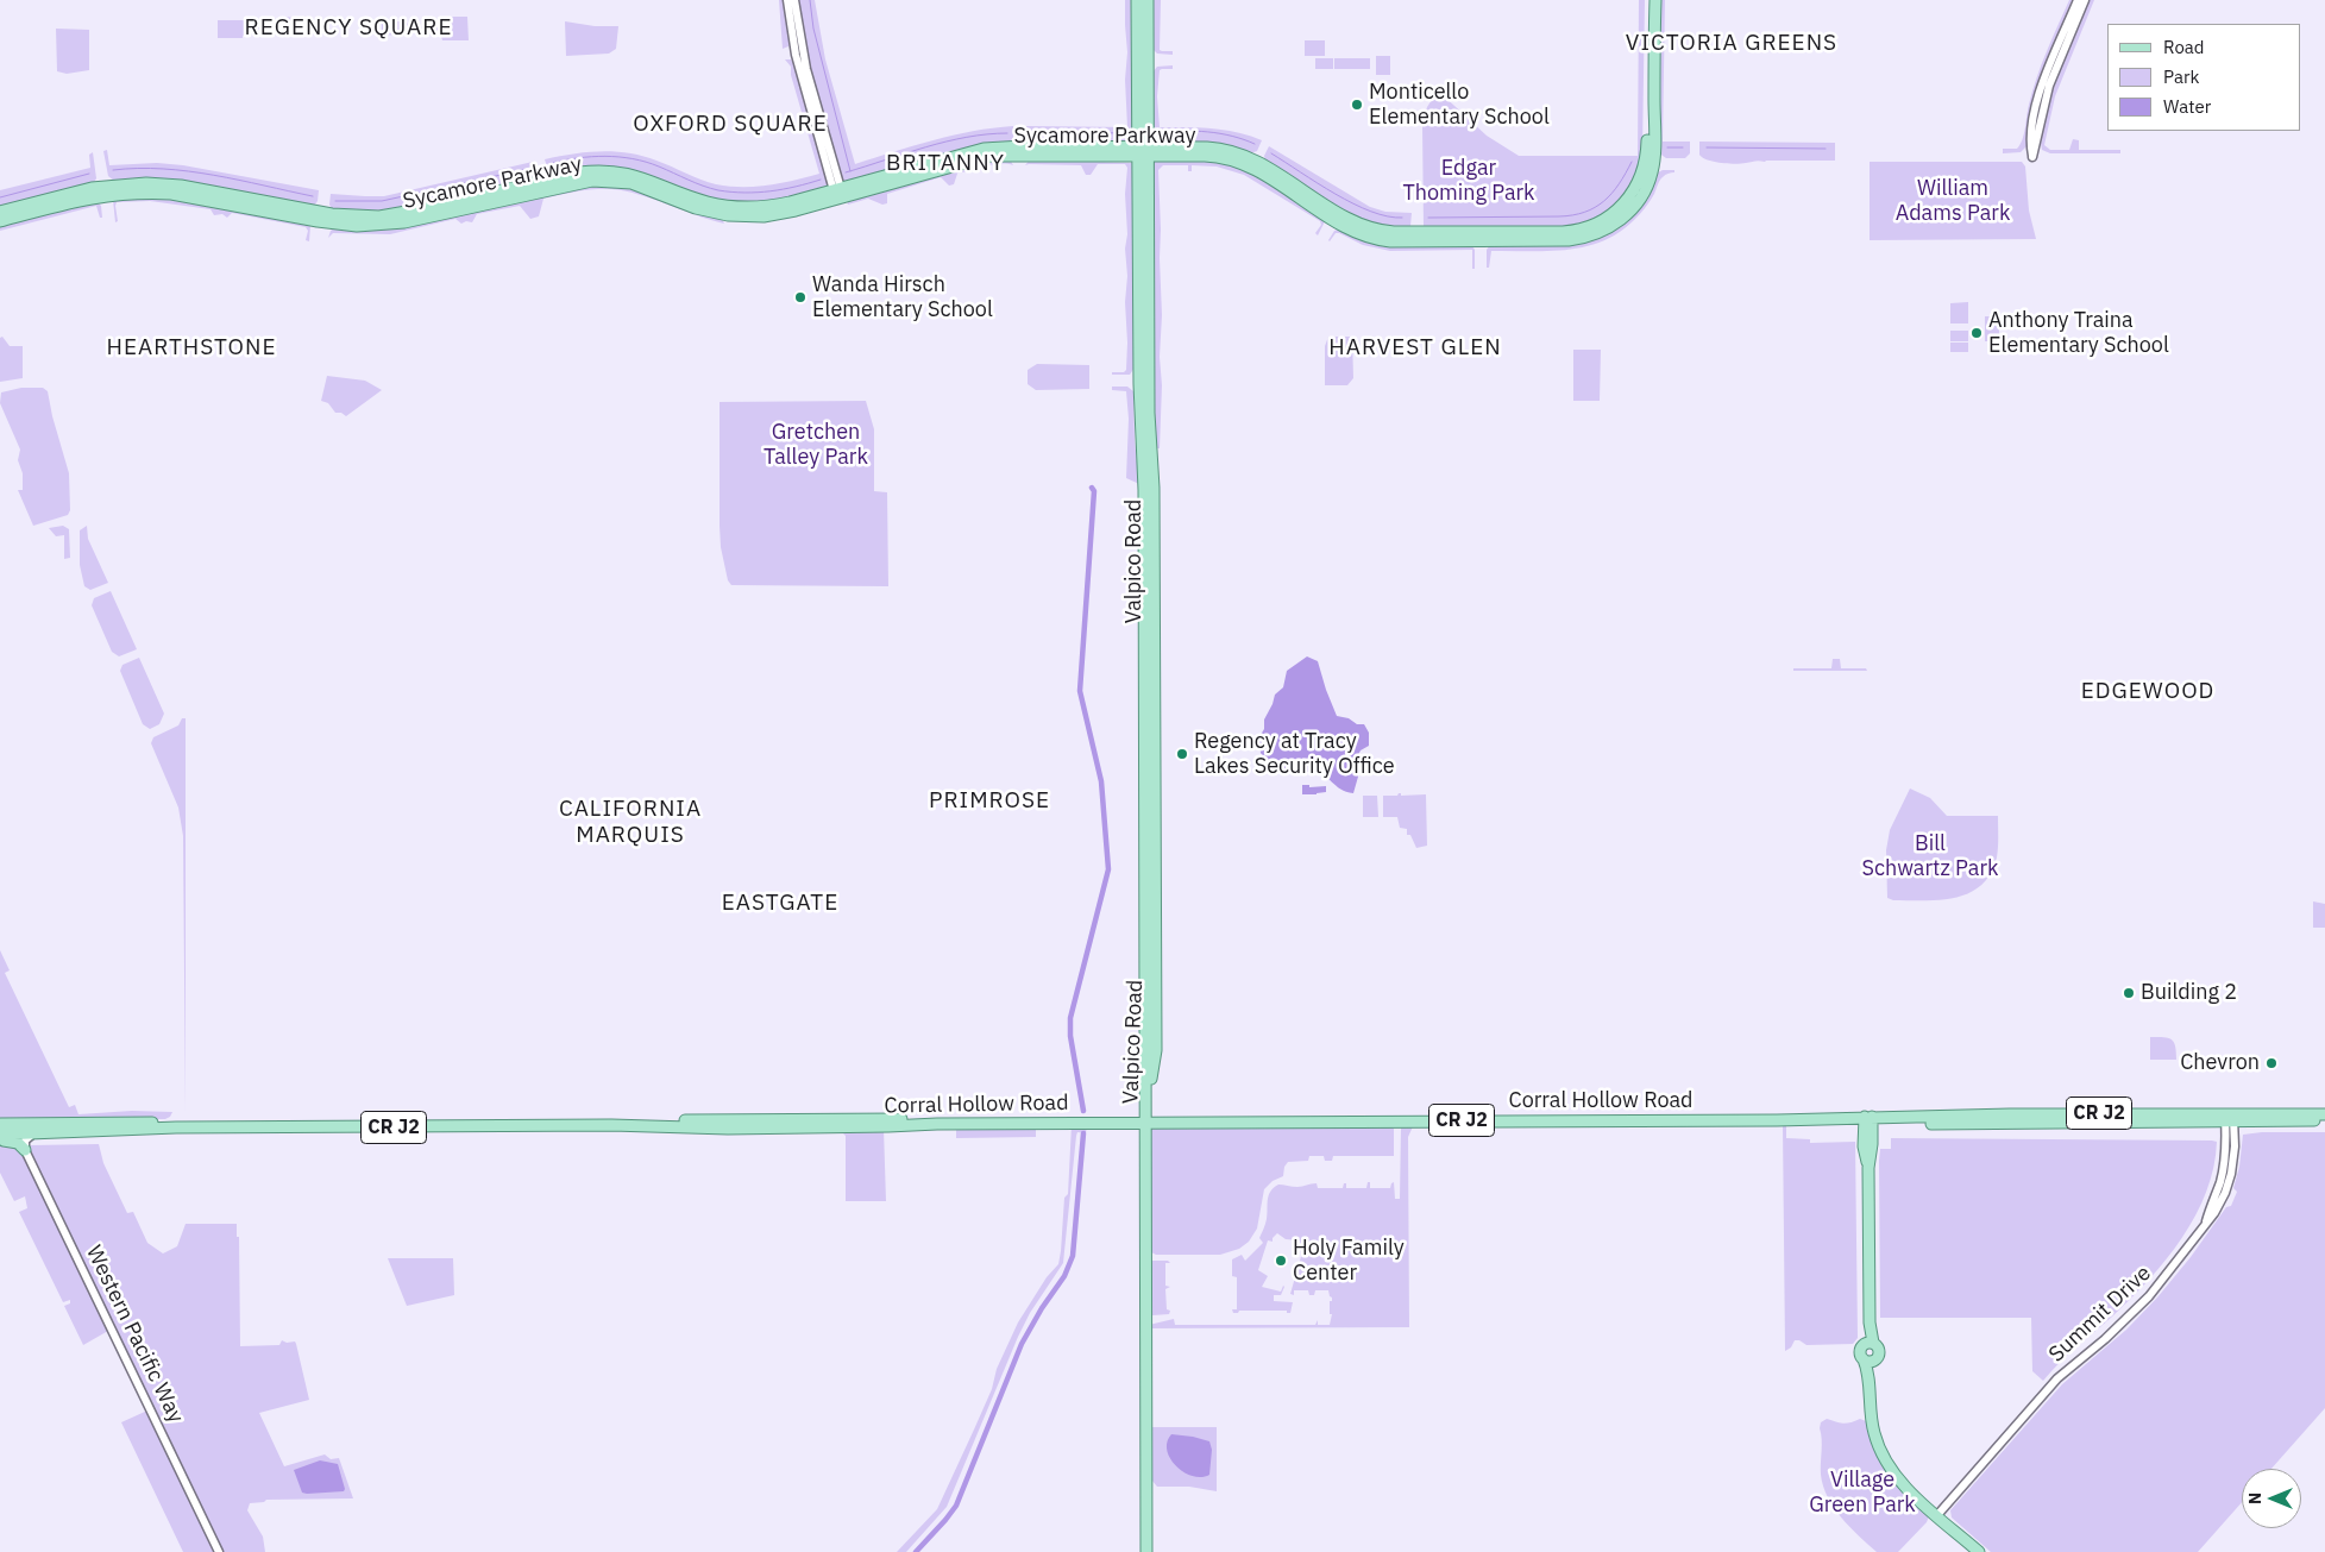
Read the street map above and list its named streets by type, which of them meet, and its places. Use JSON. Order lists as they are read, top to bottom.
{
  "streets": {
    "main road": [
      "Sycamore Parkway",
      "Valpico Road",
      "Corral Hollow Road",
      "CR J2"
    ],
    "street": ["Summit Drive", "Western Pacific Way"]
  },
  "crossings": [
    ["Sycamore Parkway", "Valpico Road"],
    ["Valpico Road", "Corral Hollow Road"],
    ["Corral Hollow Road", "CR J2"],
    ["Corral Hollow Road", "Summit Drive"]
  ],
  "districts": [
    "REGENCY SQUARE",
    "VICTORIA GREENS",
    "OXFORD SQUARE",
    "BRITANNY",
    "HEARTHSTONE",
    "HARVEST GLEN",
    "EDGEWOOD",
    "PRIMROSE",
    "CALIFORNIA MARQUIS",
    "EASTGATE"
  ],
  "parks": [
    "Edgar Thoming Park",
    "William Adams Park",
    "Gretchen Talley Park",
    "Bill Schwartz Park",
    "Village Green Park"
  ],
  "places": [
    "Monticello Elementary School",
    "Wanda Hirsch Elementary School",
    "Anthony Traina Elementary School",
    "Regency at Tracy Lakes Security Office",
    "Building 2",
    "Chevron",
    "Holy Family Center"
  ],
  "legend": ["Road", "Park", "Water"],
  "north": "left"
}
